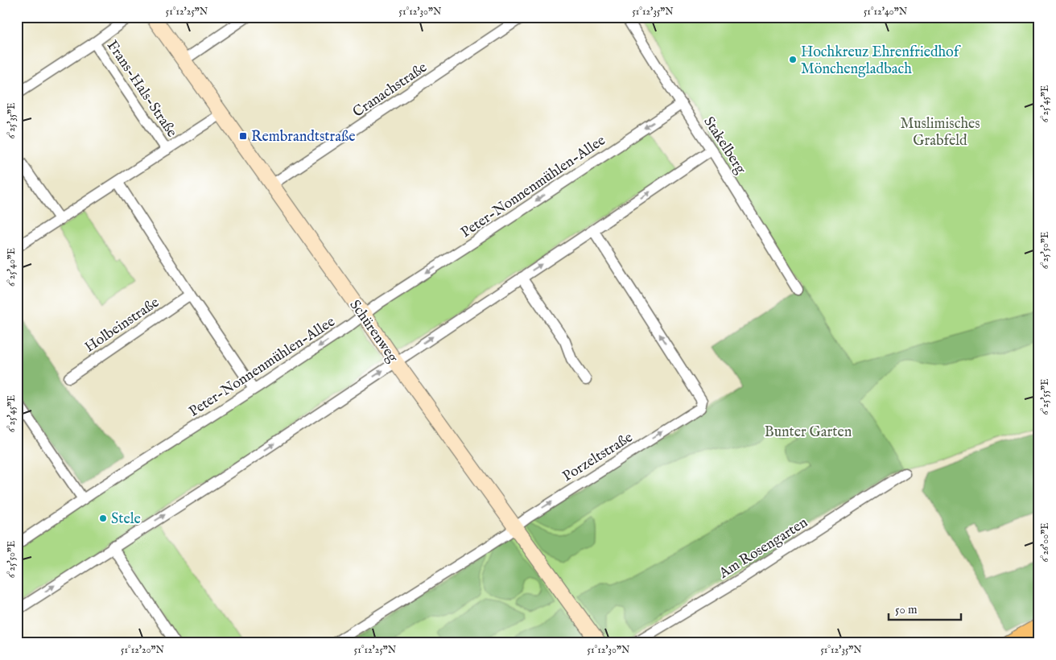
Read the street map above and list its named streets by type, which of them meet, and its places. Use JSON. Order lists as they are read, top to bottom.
{
  "streets": {
    "main road": ["Schürenweg"],
    "street": [
      "Frans-Hals-Straße",
      "Cranachstraße",
      "Stakelberg",
      "Peter-Nonnenmühlen-Allee",
      "Holbeinstraße",
      "Porzeltstraße",
      "Am Rosengarten"
    ]
  },
  "crossings": [
    ["Cranachstraße", "Schürenweg"],
    ["Stakelberg", "Peter-Nonnenmühlen-Allee"],
    ["Peter-Nonnenmühlen-Allee", "Schürenweg"],
    ["Schürenweg", "Porzeltstraße"]
  ],
  "parks": ["Muslimisches Grabfeld", "Bunter Garten"],
  "places": {
    "other": ["Hochkreuz Ehrenfriedhof Mönchengladbach", "Stele"],
    "transit": ["Rembrandtstraße"]
  },
  "scale_bar": "50 m",
  "coordinates": [
    "51°12'25\"N",
    "51°12'30\"N",
    "51°12'35\"N",
    "51°12'40\"N",
    "6°25'45\"E",
    "6°25'35\"E",
    "6°25'50\"E",
    "6°25'40\"E",
    "6°25'55\"E",
    "6°26'00\"E",
    "51°12'20\"N"
  ]
}
